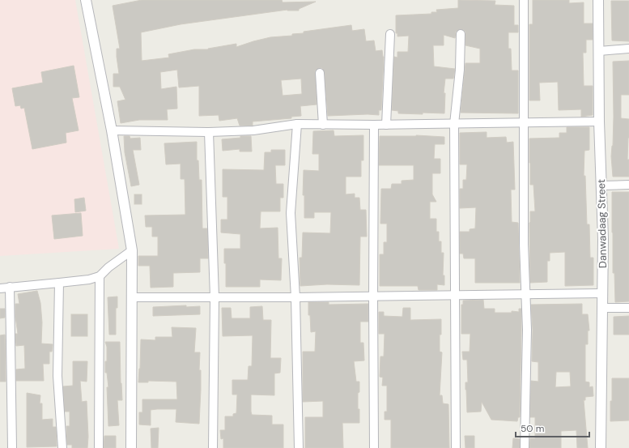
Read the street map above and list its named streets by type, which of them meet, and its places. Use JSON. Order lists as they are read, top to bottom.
{
  "streets": {
    "street": ["Danwadaag Street"]
  },
  "scale_bar": "50 m"
}
